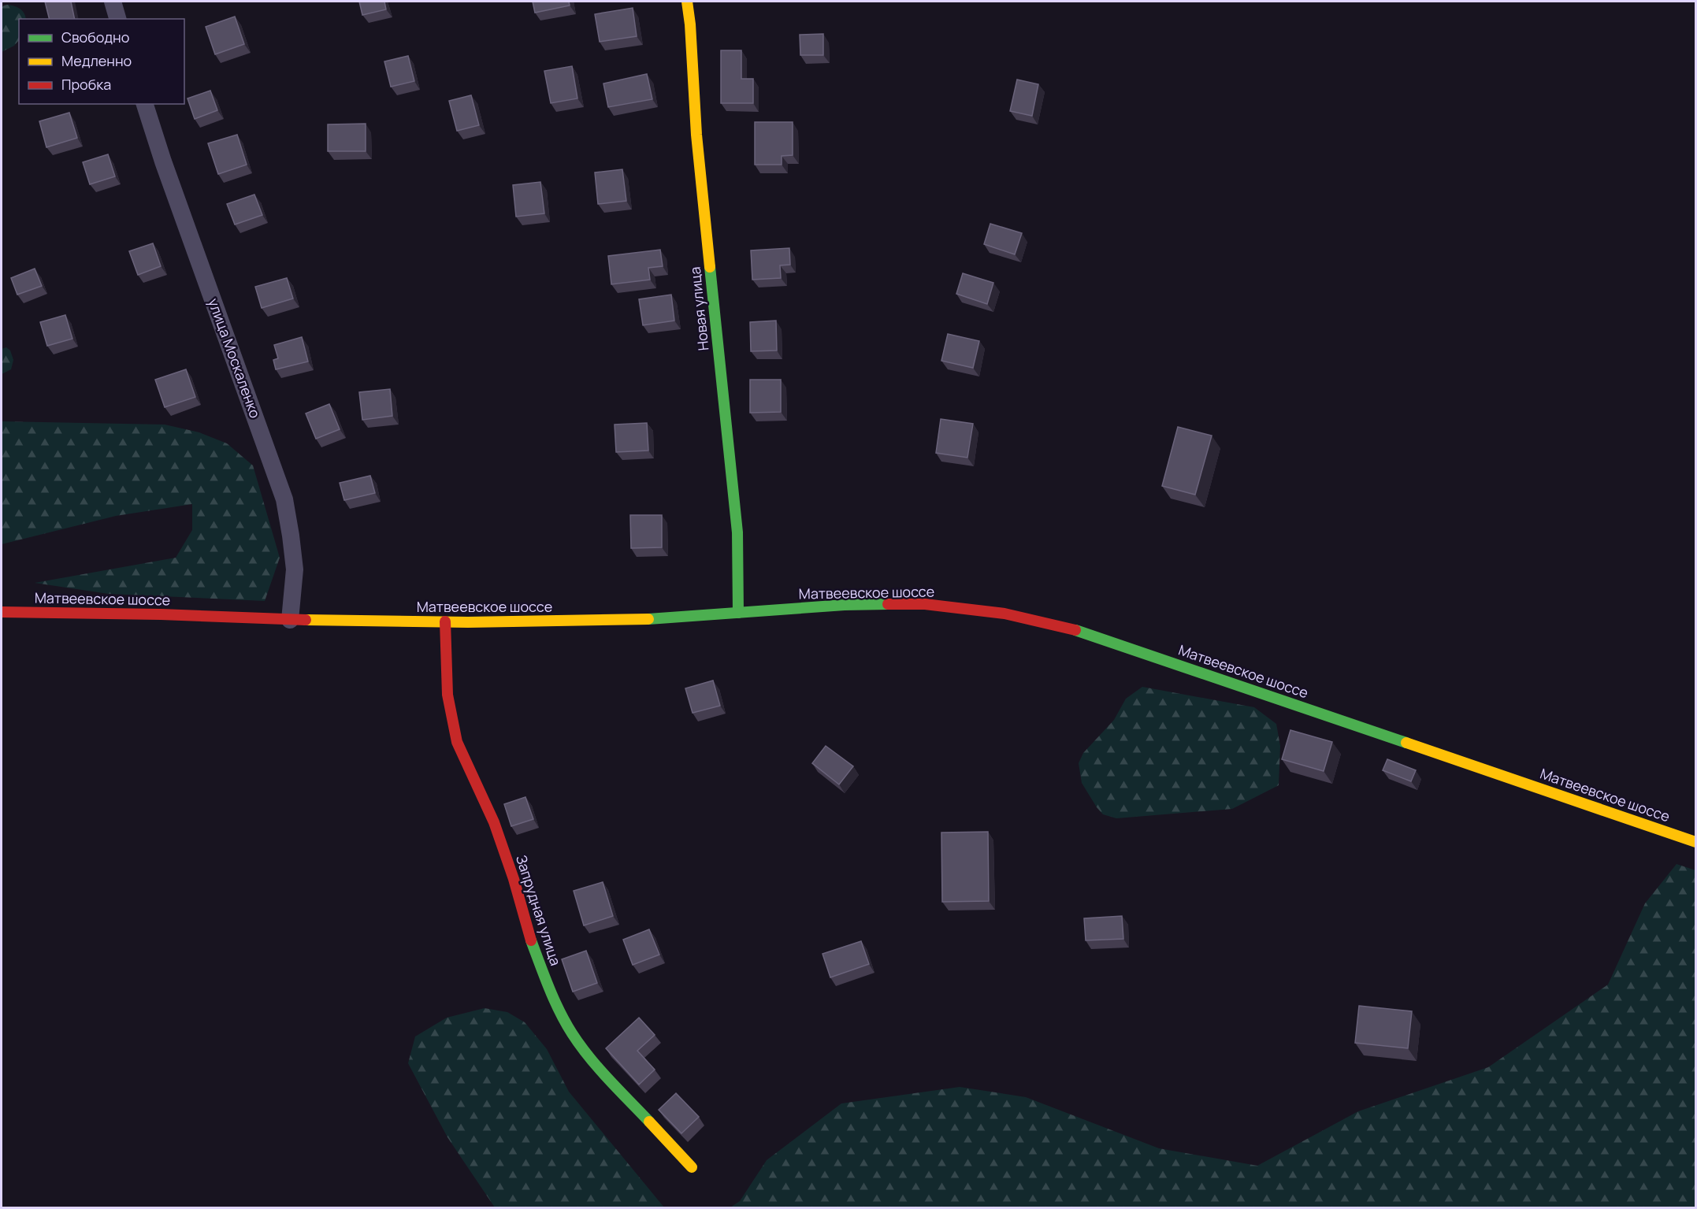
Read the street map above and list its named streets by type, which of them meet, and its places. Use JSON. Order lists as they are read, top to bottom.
{
  "streets": {
    "main road": ["Новая улица", "Матвеевское шоссе", "Запрудная улица"],
    "street": ["улица Москаленко"]
  },
  "crossings": [
    ["Новая улица", "Матвеевское шоссе"],
    ["улица Москаленко", "Матвеевское шоссе"],
    ["Матвеевское шоссе", "Запрудная улица"]
  ],
  "legend": ["Свободно", "Медленно", "Пробка"]
}
